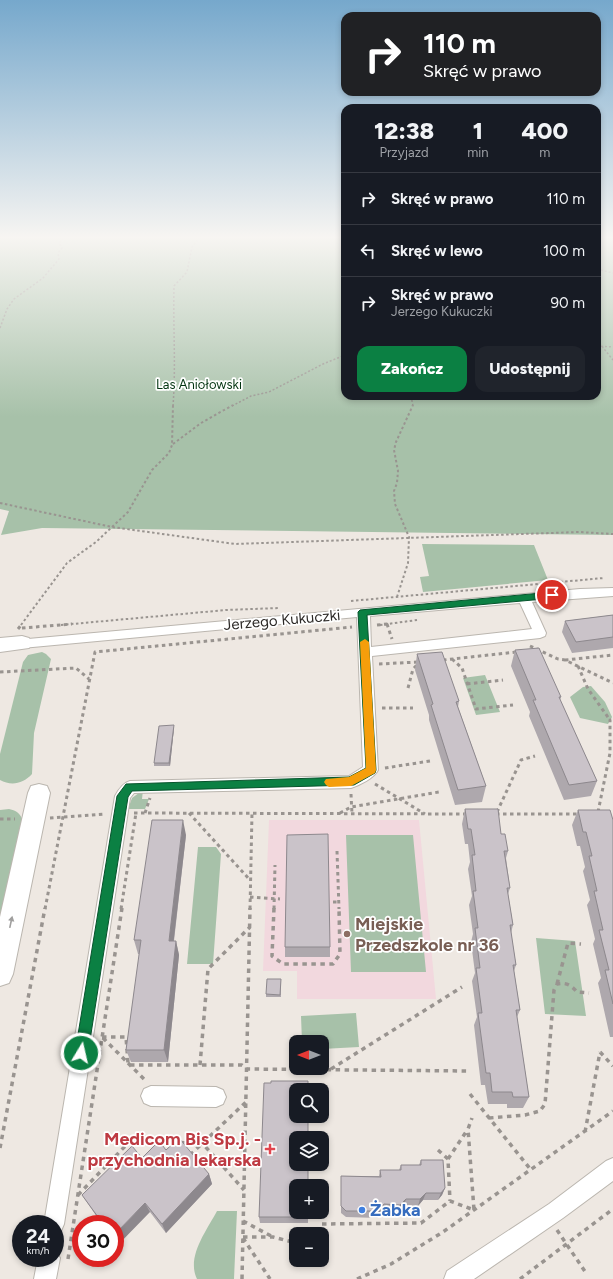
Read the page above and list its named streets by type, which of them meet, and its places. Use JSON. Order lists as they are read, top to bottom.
{
  "streets": {
    "street": ["Jerzego Kukuczki"]
  },
  "parks": ["Las Aniołowski"],
  "places": {
    "other": ["Miejskie Przedszkole nr 36", "Żabka"],
    "health": ["Medicom Bis Sp.j. - przychodnia lekarska"]
  },
  "north": "left",
  "page": {
    "turn": ["110 m", "Skręć w prawo"],
    "eta": [
      "12:38",
      "Przyjazd",
      "1",
      "min",
      "400",
      "m"
    ],
    "list": [
      {
        "name": "Skręć w prawo",
        "value": "110 m"
      },
      {
        "name": "Skręć w lewo",
        "value": "100 m"
      },
      {
        "name": "Skręć w prawo",
        "note": "Jerzego Kukuczki",
        "value": "90 m"
      }
    ],
    "buttons": ["Zakończ", "Udostępnij"],
    "map_buttons": ["+", "−"],
    "speed": "24 km/h",
    "limit": "30"
  }
}
